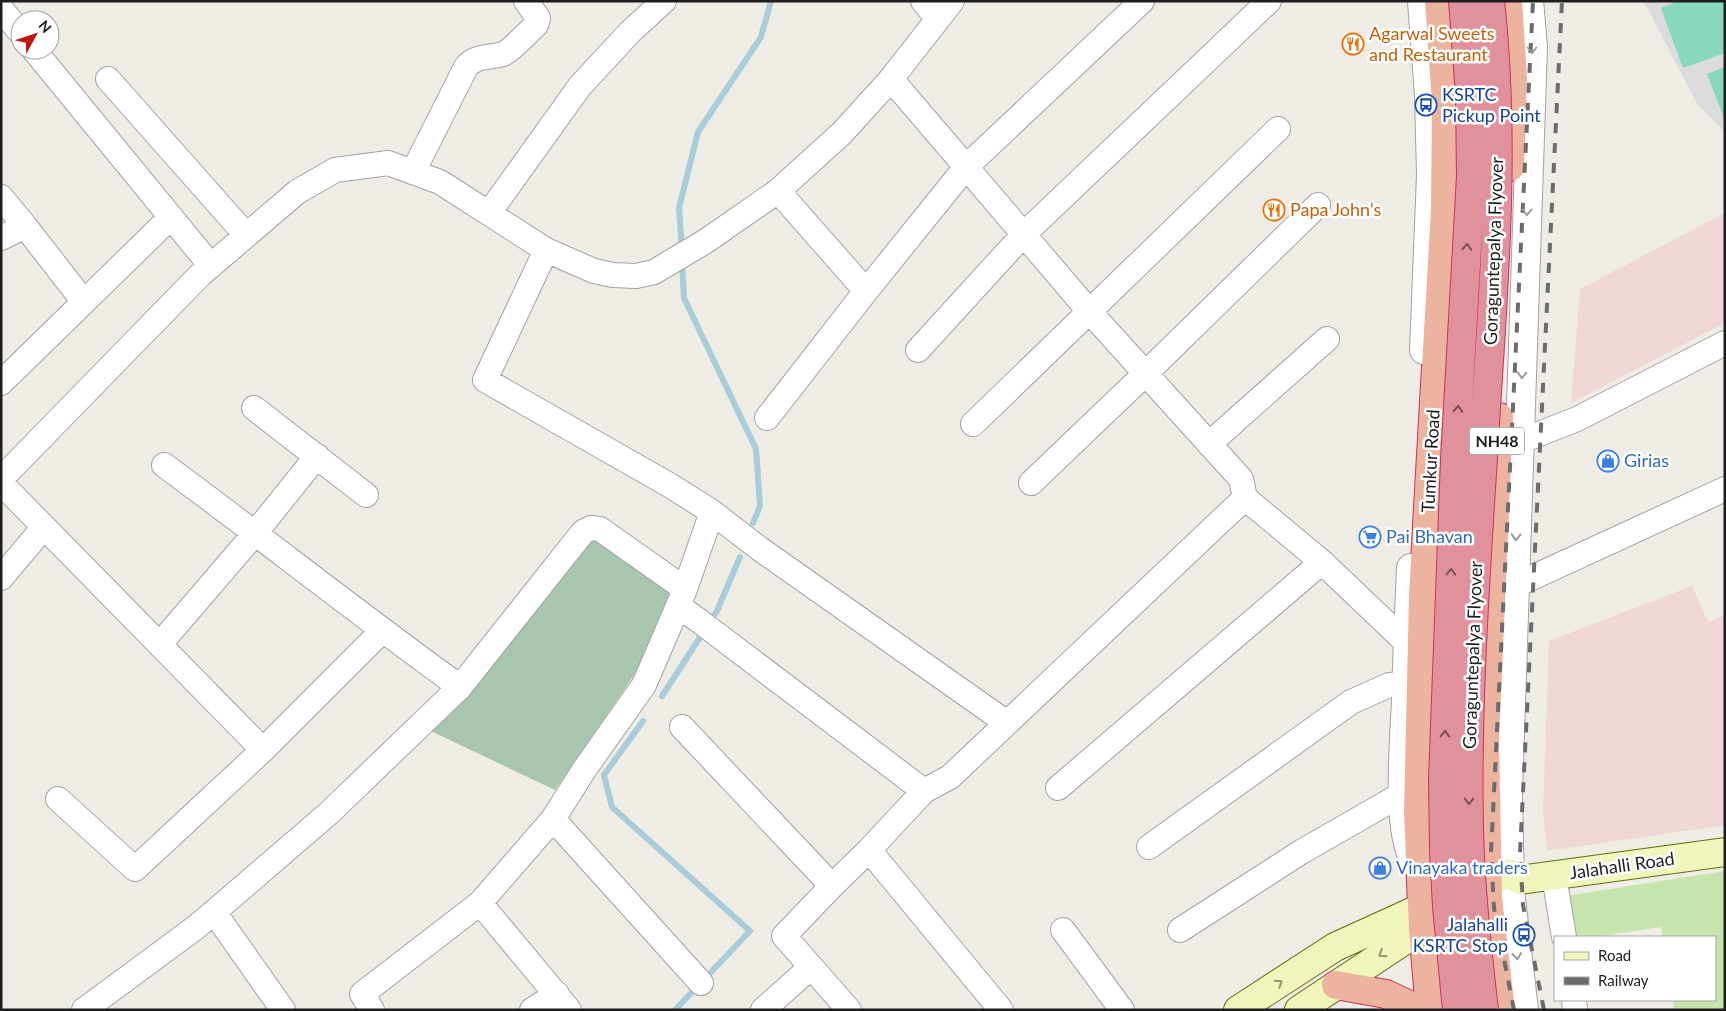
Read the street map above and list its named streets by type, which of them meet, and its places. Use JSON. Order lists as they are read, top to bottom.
{
  "streets": {
    "highway": ["Goraguntepalya Flyover", "NH48", "Tumkur Road"],
    "main road": ["Jalahalli Road"]
  },
  "crossings": [
    ["NH48", "Jalahalli Road"],
    ["Tumkur Road", "Jalahalli Road"]
  ],
  "places": {
    "restaurant": ["Agarwal Sweets and Restaurant", "Papa John's"],
    "bus stop": ["KSRTC Pickup Point", "Jalahalli KSRTC Stop"],
    "shop": ["Girias", "Vinayaka traders"],
    "supermarket": ["Pai Bhavan"]
  },
  "legend": ["Road", "Railway"],
  "north": "top right"
}
